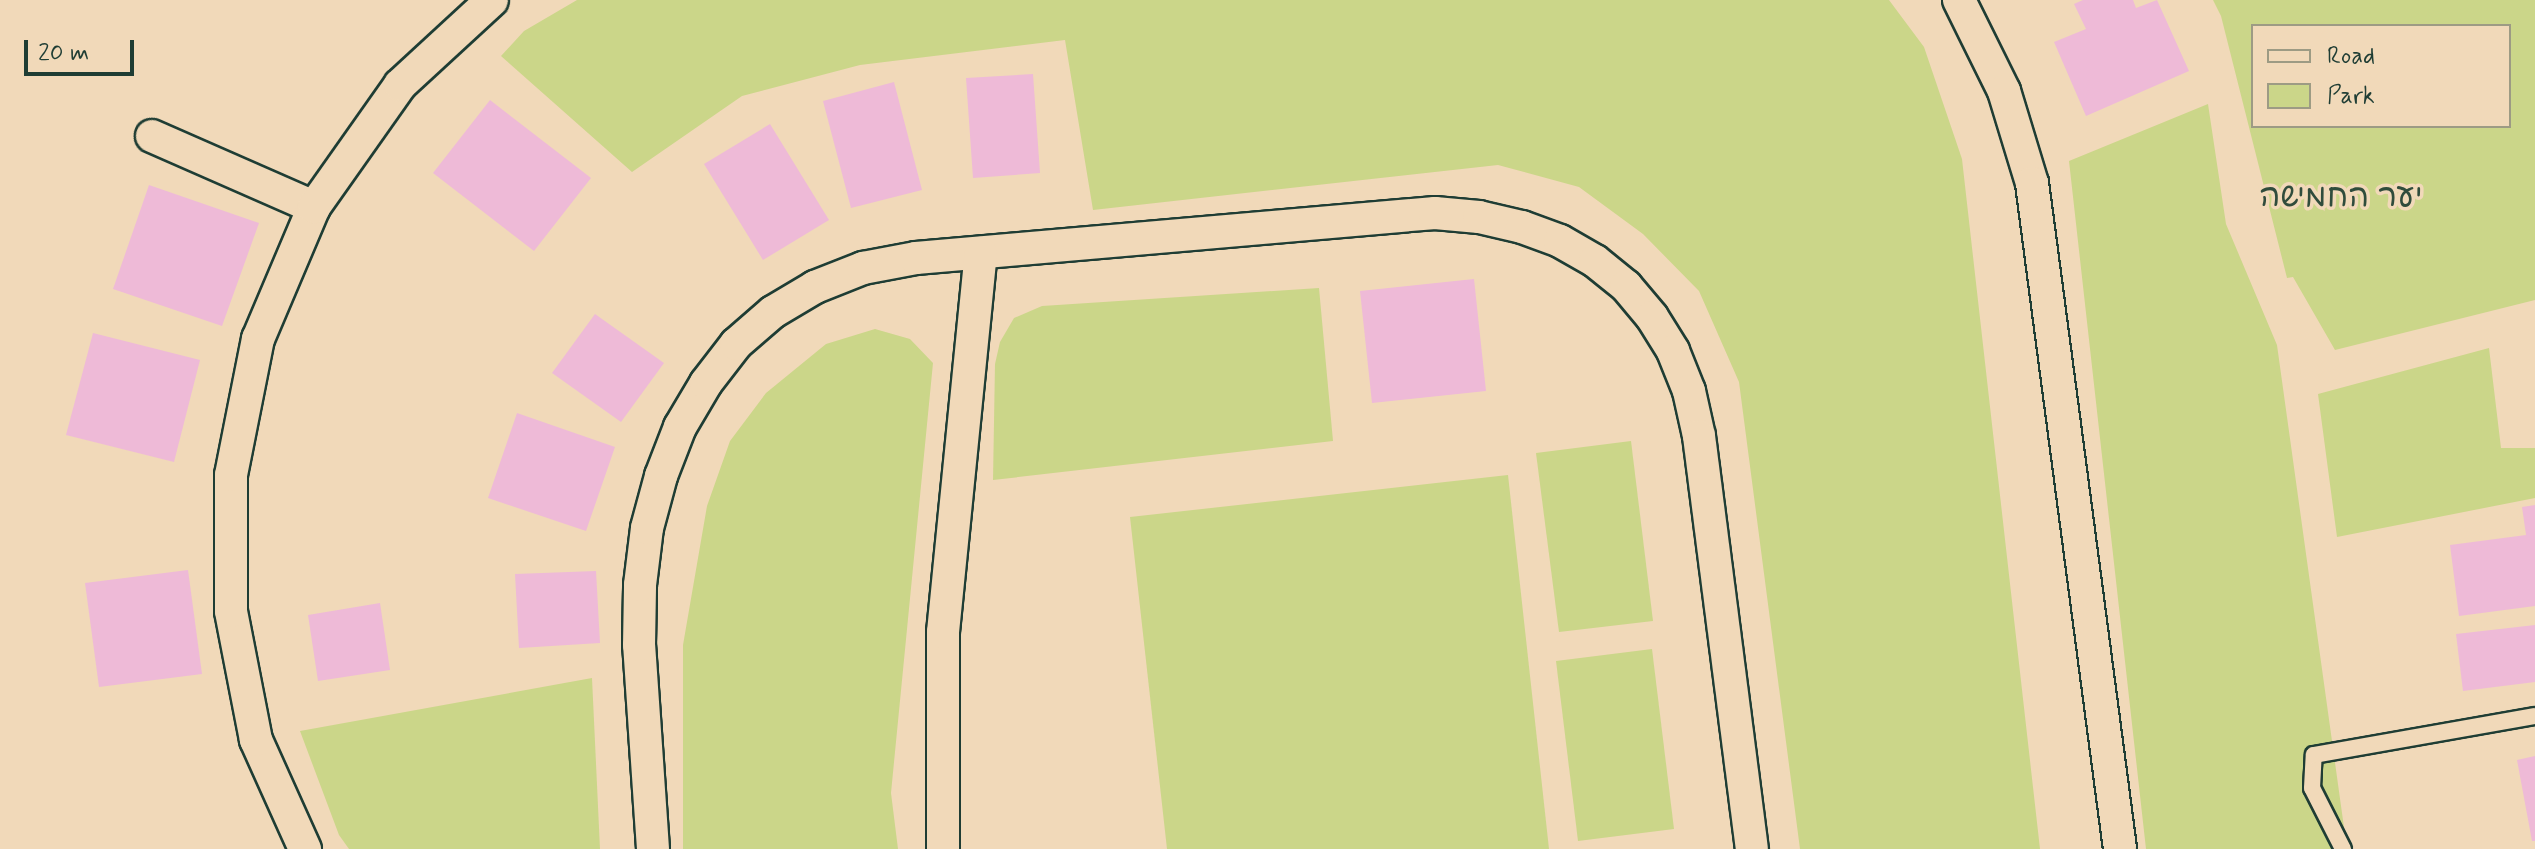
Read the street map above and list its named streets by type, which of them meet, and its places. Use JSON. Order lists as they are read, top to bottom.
{
  "parks": ["יער החמישה"],
  "legend": ["Road", "Park"],
  "scale_bar": "20 m"
}
